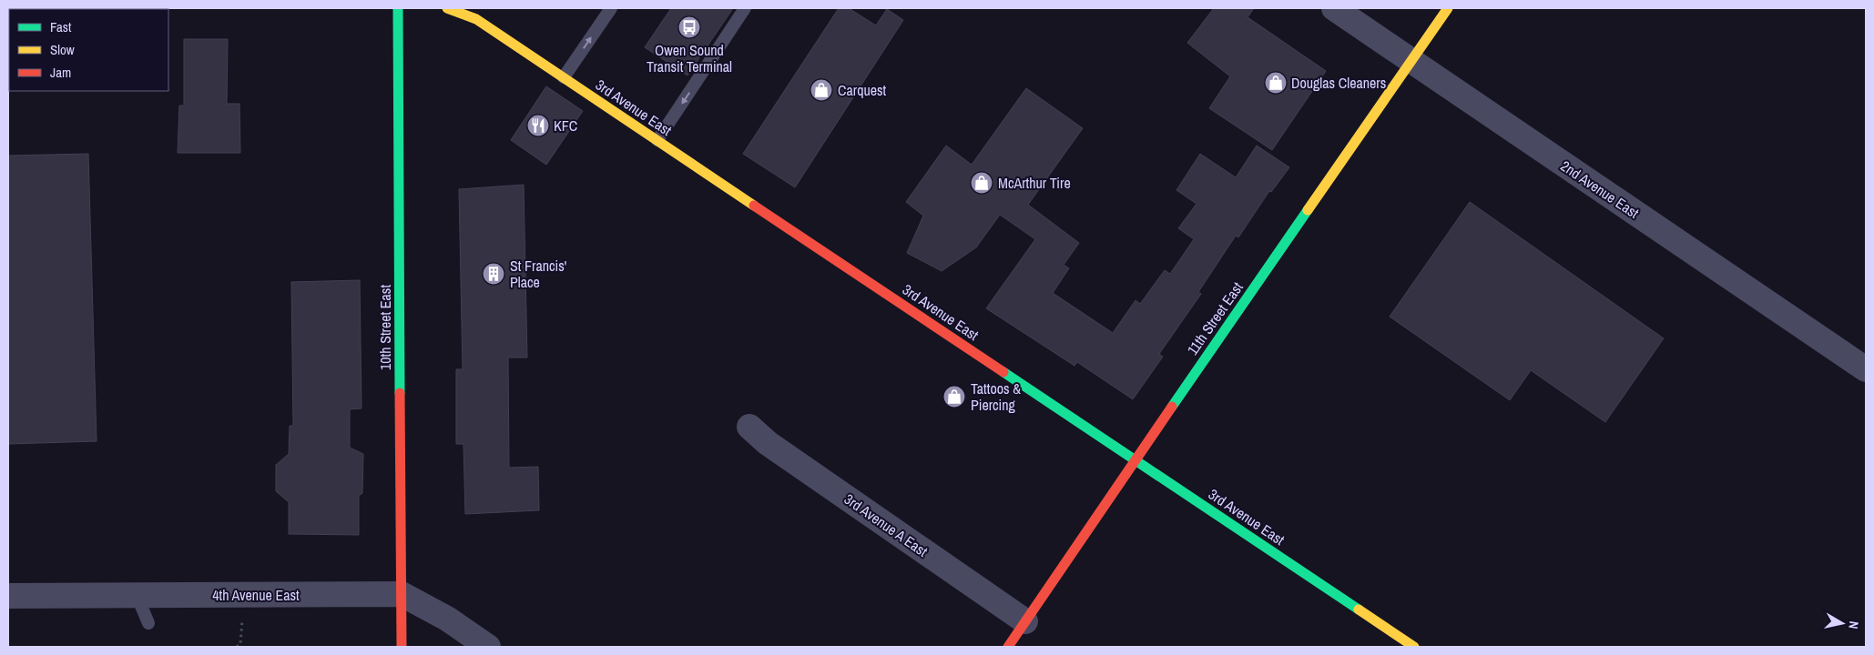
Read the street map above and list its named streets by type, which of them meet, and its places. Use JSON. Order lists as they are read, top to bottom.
{
  "streets": {
    "main road": ["3rd Avenue East", "11th Street East", "10th Street East"],
    "street": ["2nd Avenue East", "3rd Avenue A East", "4th Avenue East"]
  },
  "crossings": [
    ["3rd Avenue East", "11th Street East"],
    ["2nd Avenue East", "11th Street East"],
    ["11th Street East", "3rd Avenue A East"],
    ["10th Street East", "4th Avenue East"]
  ],
  "places": {
    "bus stop": ["Owen Sound Transit Terminal"],
    "shop": [
      "Douglas Cleaners",
      "Carquest",
      "McArthur Tire",
      "Tattoos & Piercing"
    ],
    "restaurant": ["KFC"],
    "building": ["St Francis' Place"]
  },
  "legend": ["Fast", "Slow", "Jam"],
  "north": "right"
}
